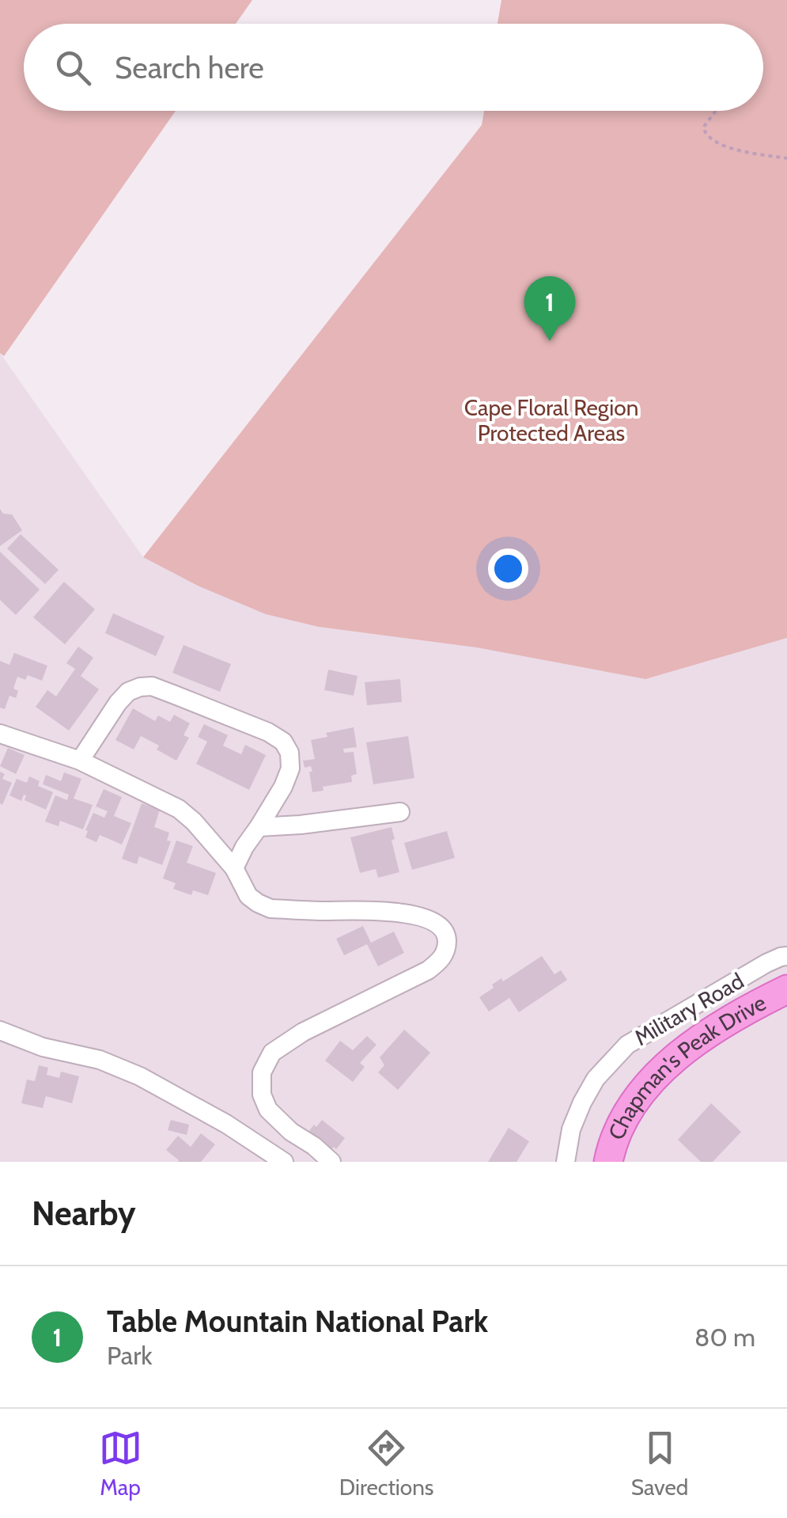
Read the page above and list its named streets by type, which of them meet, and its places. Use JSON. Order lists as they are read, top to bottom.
{
  "streets": {
    "main road": ["Chapman's Peak Drive"],
    "street": ["Military Road"]
  },
  "parks": ["Cape Floral Region Protected Areas"],
  "page": {
    "search": "Search here",
    "pins": "1",
    "heading": "Nearby",
    "list": [
      {
        "mark": "1",
        "name": "Table Mountain National Park",
        "note": "Park",
        "value": "80 m"
      }
    ],
    "nav": ["Map", "Directions", "Saved"]
  }
}
